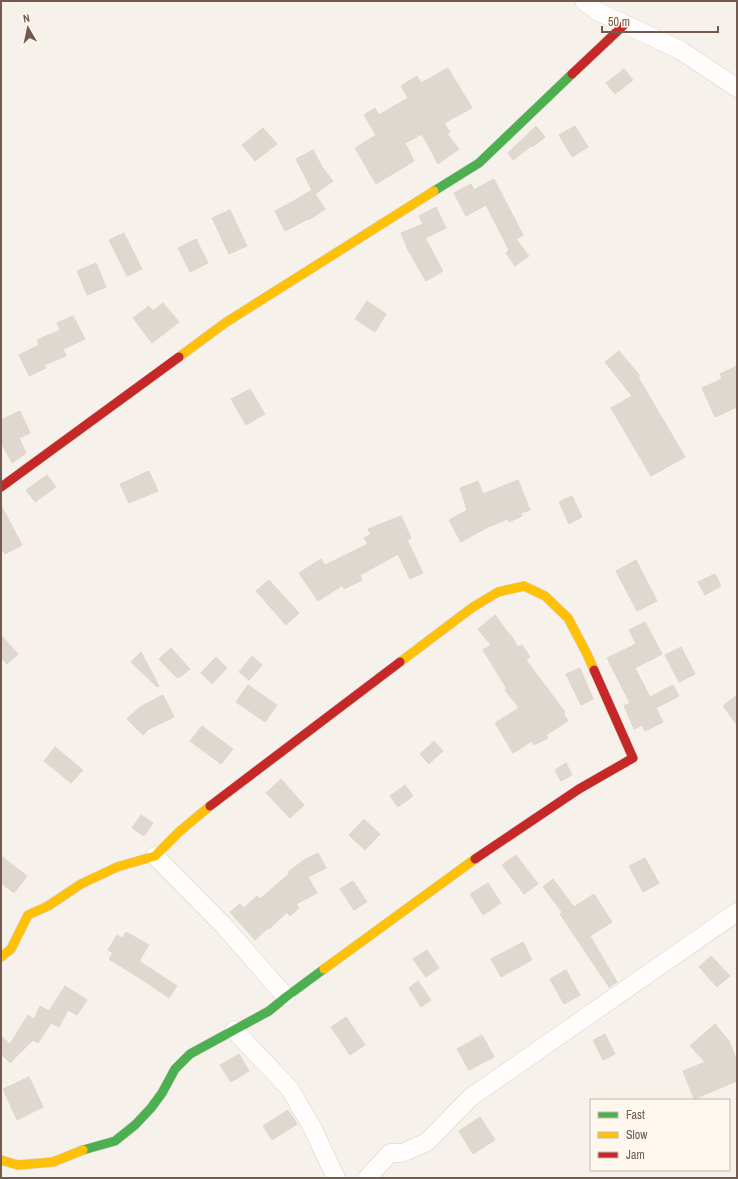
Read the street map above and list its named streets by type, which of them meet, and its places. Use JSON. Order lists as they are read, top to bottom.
{
  "legend": ["Fast", "Slow", "Jam"],
  "scale_bar": "50 m",
  "north": "top"
}
